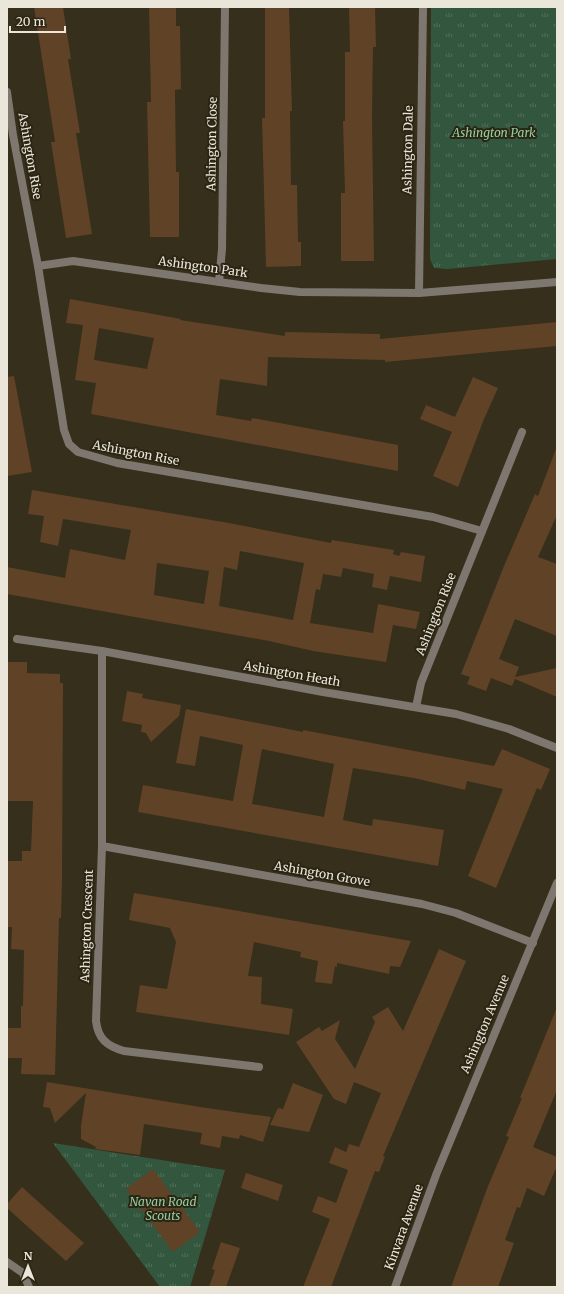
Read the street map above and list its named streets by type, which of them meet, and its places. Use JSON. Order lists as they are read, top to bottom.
{
  "streets": {
    "street": [
      "Ashington Close",
      "Ashington Dale",
      "Ashington Rise",
      "Ashington Park",
      "Ashington Heath",
      "Ashington Grove",
      "Ashington Crescent",
      "Ashington Avenue",
      "Kinvara Avenue"
    ]
  },
  "crossings": [
    ["Ashington Close", "Ashington Park"],
    ["Ashington Dale", "Ashington Park"],
    ["Ashington Rise", "Ashington Park"],
    ["Ashington Rise", "Ashington Heath"],
    ["Ashington Heath", "Ashington Crescent"],
    ["Ashington Grove", "Ashington Crescent"],
    ["Ashington Grove", "Ashington Avenue"],
    ["Ashington Avenue", "Kinvara Avenue"]
  ],
  "parks": ["Ashington Park", "Navan Road Scouts"],
  "scale_bar": "20 m",
  "north": "top"
}
